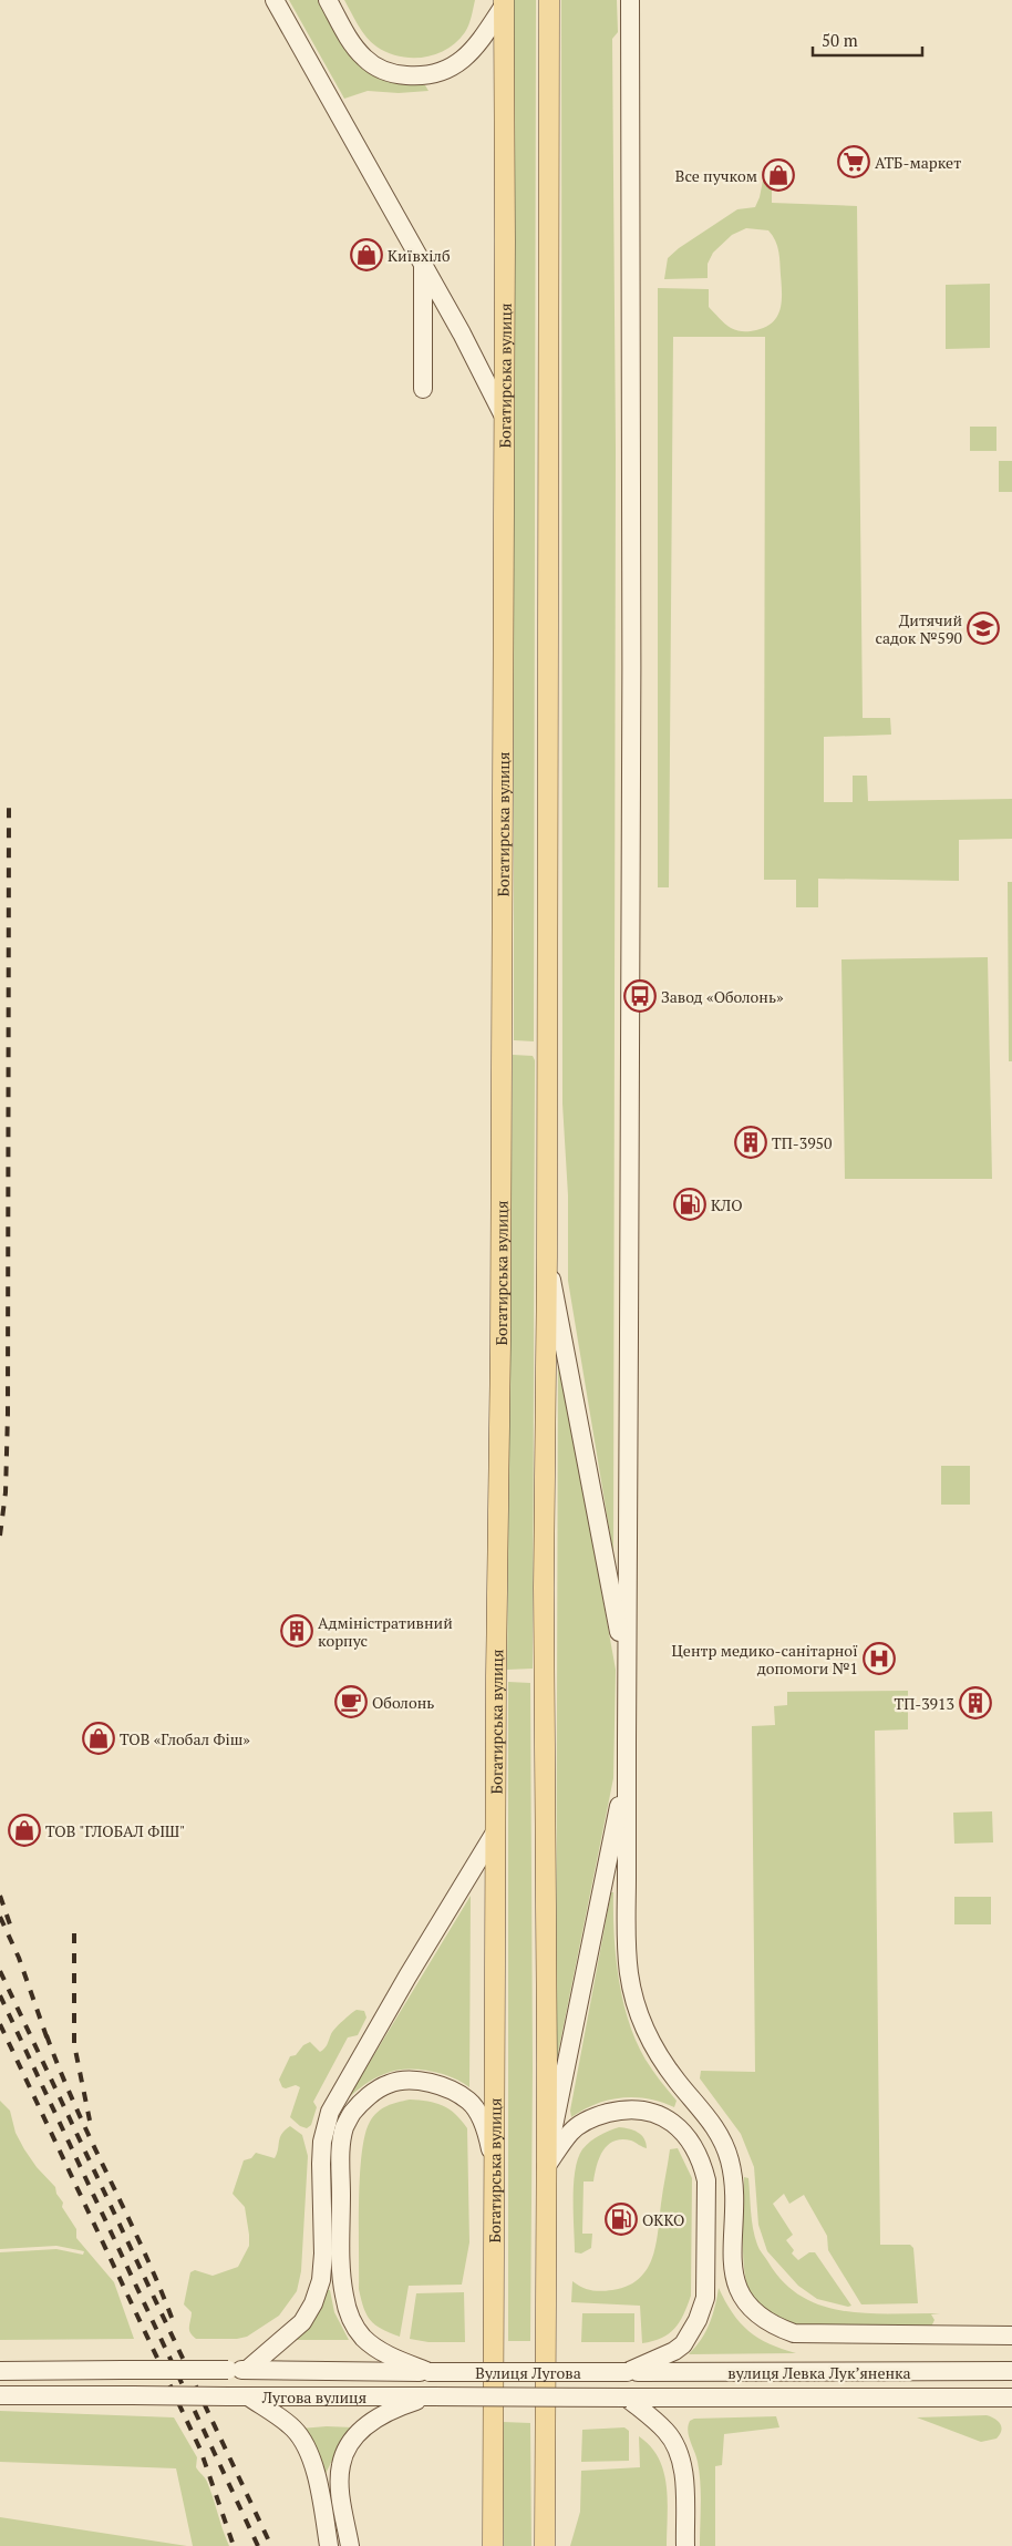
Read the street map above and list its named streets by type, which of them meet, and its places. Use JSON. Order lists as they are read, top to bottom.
{
  "streets": {
    "main road": [
      "Богатирська вулиця",
      "Вулиця Лугова",
      "вулиця Левка Лукʼяненка",
      "Лугова вулиця"
    ]
  },
  "crossings": [
    ["Вулиця Лугова", "вулиця Левка Лукʼяненка"],
    ["Вулиця Лугова", "Лугова вулиця"],
    ["вулиця Левка Лукʼяненка", "Лугова вулиця"]
  ],
  "places": {
    "supermarket": ["АТБ-маркет"],
    "shop": [
      "Все пучком",
      "Київхілб",
      "ТОВ «Глобал Фіш»",
      "ТОВ \"ГЛОБАЛ ФІШ\""
    ],
    "school or university": ["Дитячий садок №590"],
    "bus stop": ["Завод «Оболонь»"],
    "building": ["ТП-3950", "Адміністративний корпус", "ТП-3913"],
    "fuel station": ["КЛО", "ОККО"],
    "hospital": ["Центр медико-санітарної допомоги №1"],
    "cafe": ["Оболонь"]
  },
  "scale_bar": "50 m"
}
